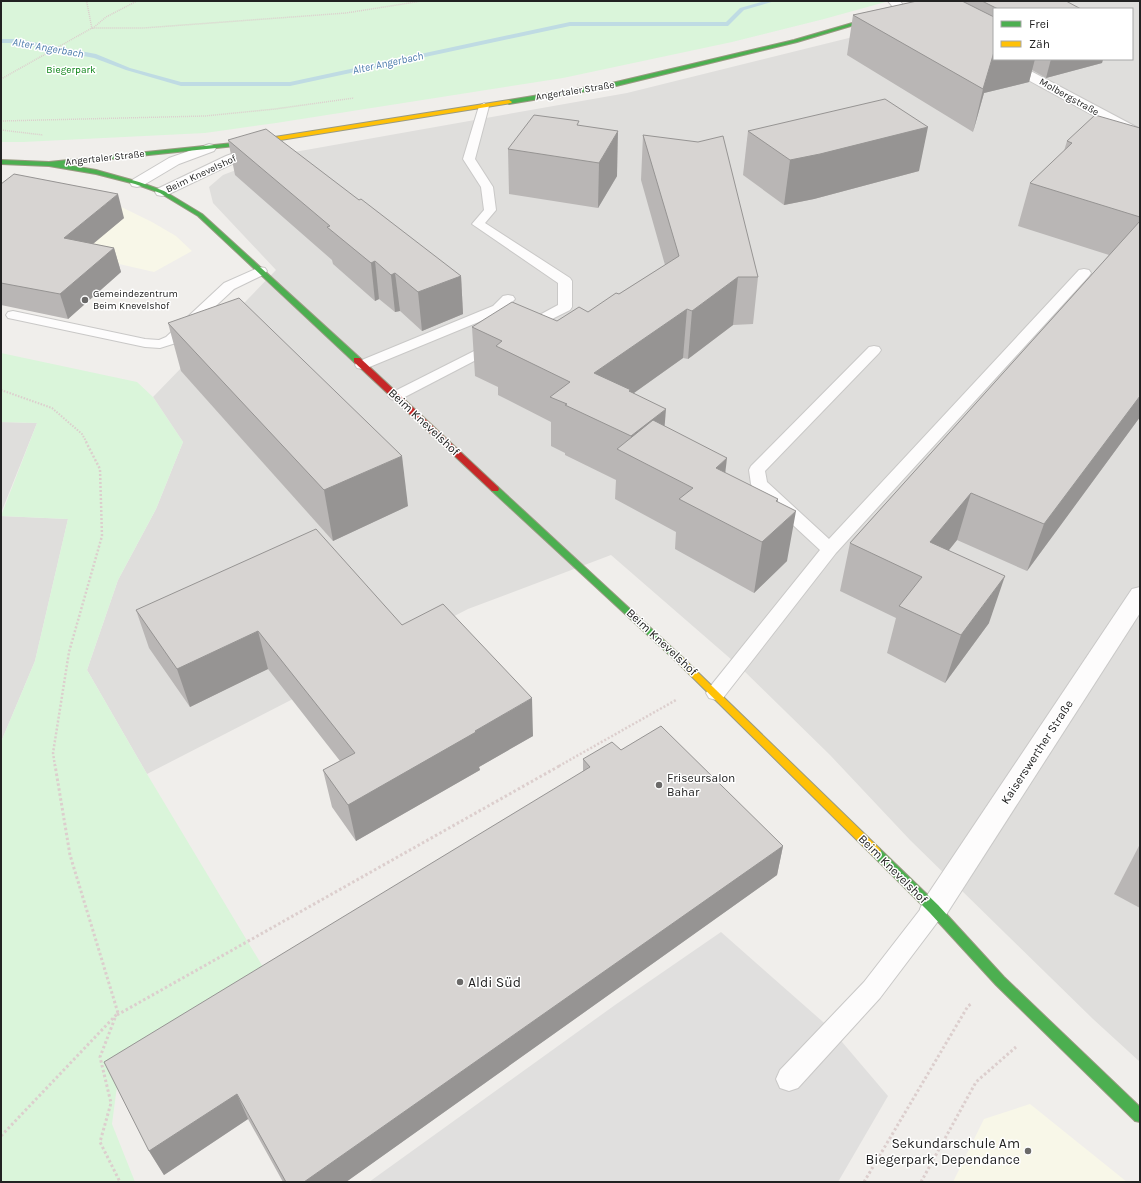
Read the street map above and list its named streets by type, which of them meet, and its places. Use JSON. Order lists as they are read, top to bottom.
{
  "streets": {
    "street": [
      "Angertaler Straße",
      "Molbergstraße",
      "Beim Knevelshof",
      "Kaiserswerther Straße"
    ]
  },
  "crossings": [
    ["Angertaler Straße", "Beim Knevelshof"],
    ["Beim Knevelshof", "Kaiserswerther Straße"]
  ],
  "water": ["Alter Angerbach"],
  "parks": ["Biegerpark"],
  "places": [
    "Gemeindezentrum Beim Knevelshof",
    "Friseursalon Bahar",
    "Aldi Süd",
    "Sekundarschule Am Biegerpark, Dependance"
  ],
  "legend": ["Frei", "Zäh"]
}
